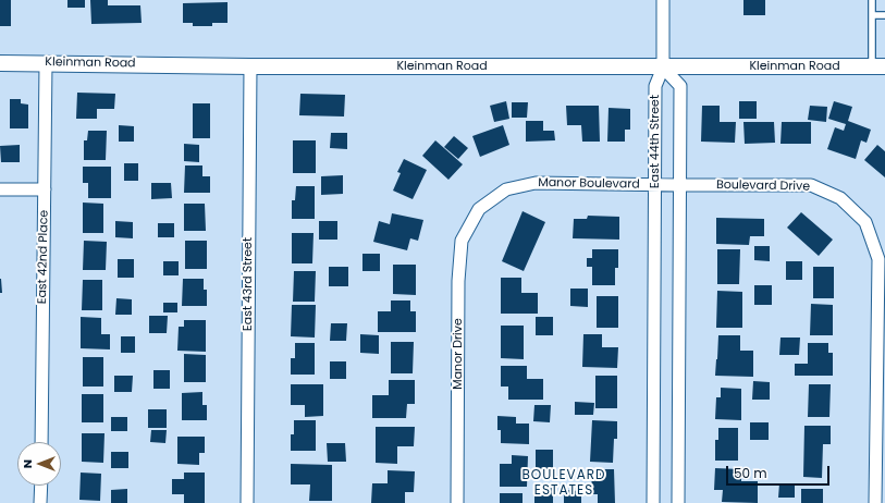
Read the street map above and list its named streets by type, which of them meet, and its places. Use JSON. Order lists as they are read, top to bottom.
{
  "streets": {
    "street": [
      "Kleinman Road",
      "East 44th Street",
      "Manor Boulevard",
      "Boulevard Drive",
      "East 42nd Place",
      "East 43rd Street",
      "Manor Drive"
    ]
  },
  "crossings": [
    ["Kleinman Road", "East 44th Street"],
    ["Kleinman Road", "East 42nd Place"],
    ["Kleinman Road", "East 43rd Street"],
    ["East 44th Street", "Manor Boulevard"],
    ["East 44th Street", "Boulevard Drive"],
    ["Manor Boulevard", "Boulevard Drive"],
    ["Manor Boulevard", "Manor Drive"]
  ],
  "districts": ["BOULEVARD ESTATES"],
  "scale_bar": "50 m",
  "north": "left"
}
